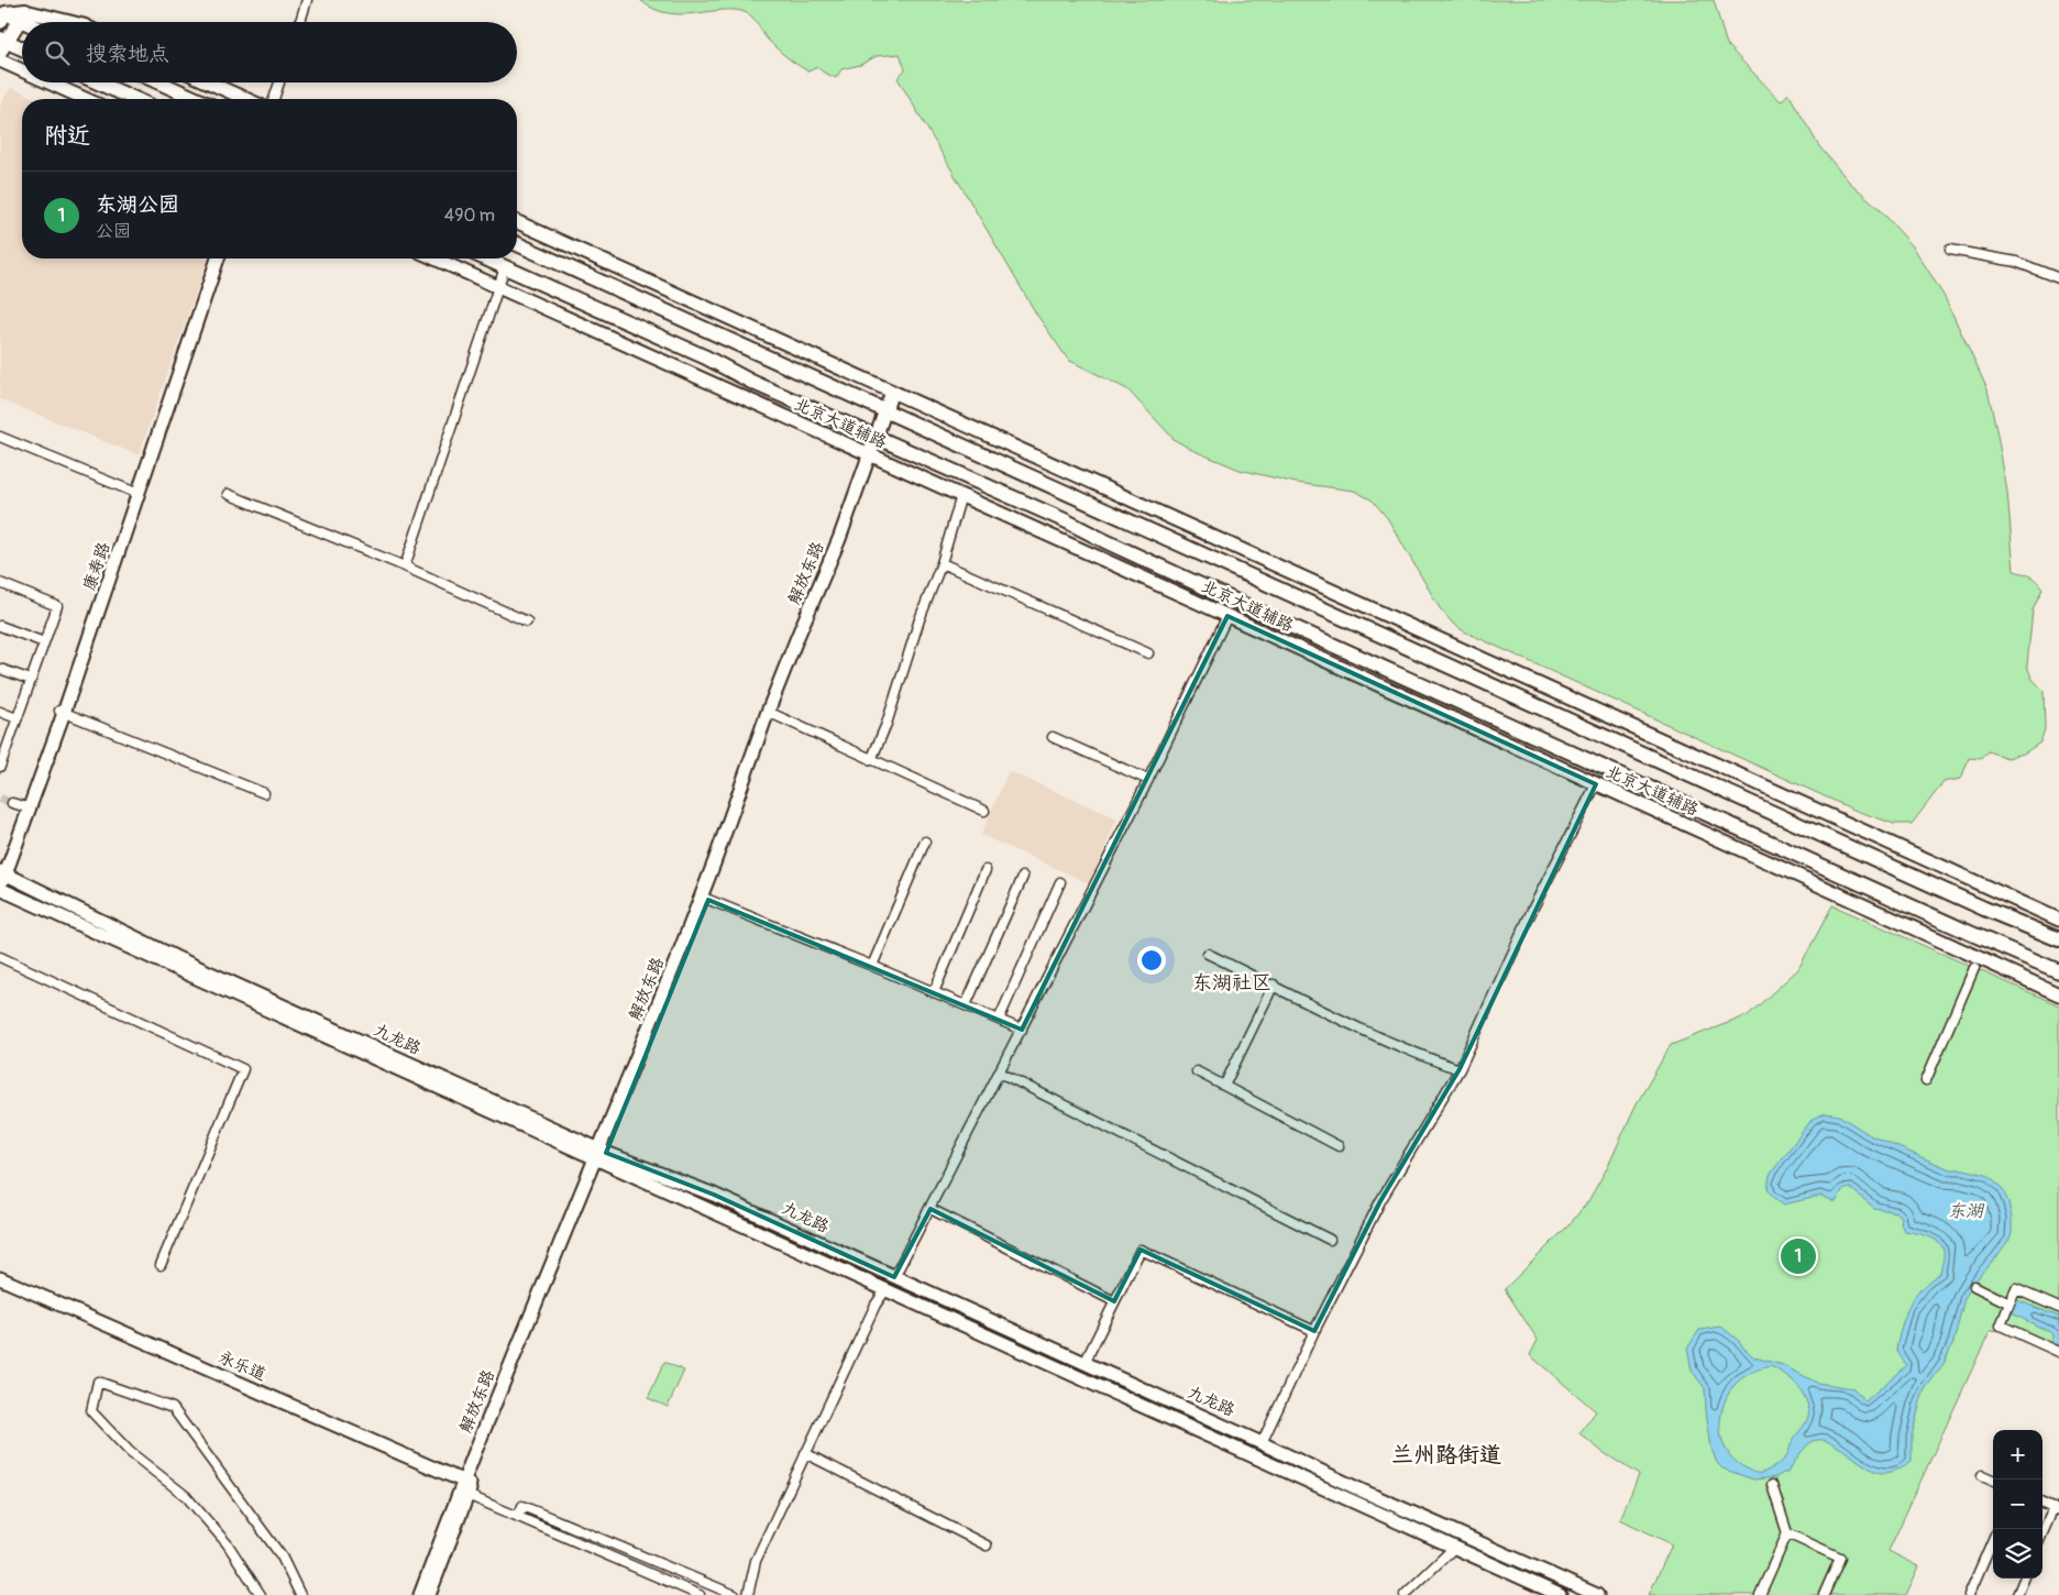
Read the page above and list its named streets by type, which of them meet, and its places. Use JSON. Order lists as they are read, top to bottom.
{
  "streets": {
    "main road": [
      "北京大道辅路",
      "康寿路",
      "解放东路",
      "九龙路",
      "永乐道"
    ]
  },
  "crossings": [
    ["北京大道辅路", "解放东路"],
    ["康寿路", "九龙路"],
    ["解放东路", "九龙路"],
    ["解放东路", "永乐道"]
  ],
  "districts": ["东湖社区", "兰州路街道"],
  "water": ["东湖"],
  "page": {
    "search": "搜索地点",
    "heading": "附近",
    "list": [
      {
        "mark": "1",
        "name": "东湖公园",
        "note": "公园",
        "value": "490 m"
      }
    ],
    "pins": "1",
    "map_buttons": ["+", "−"]
  }
}
